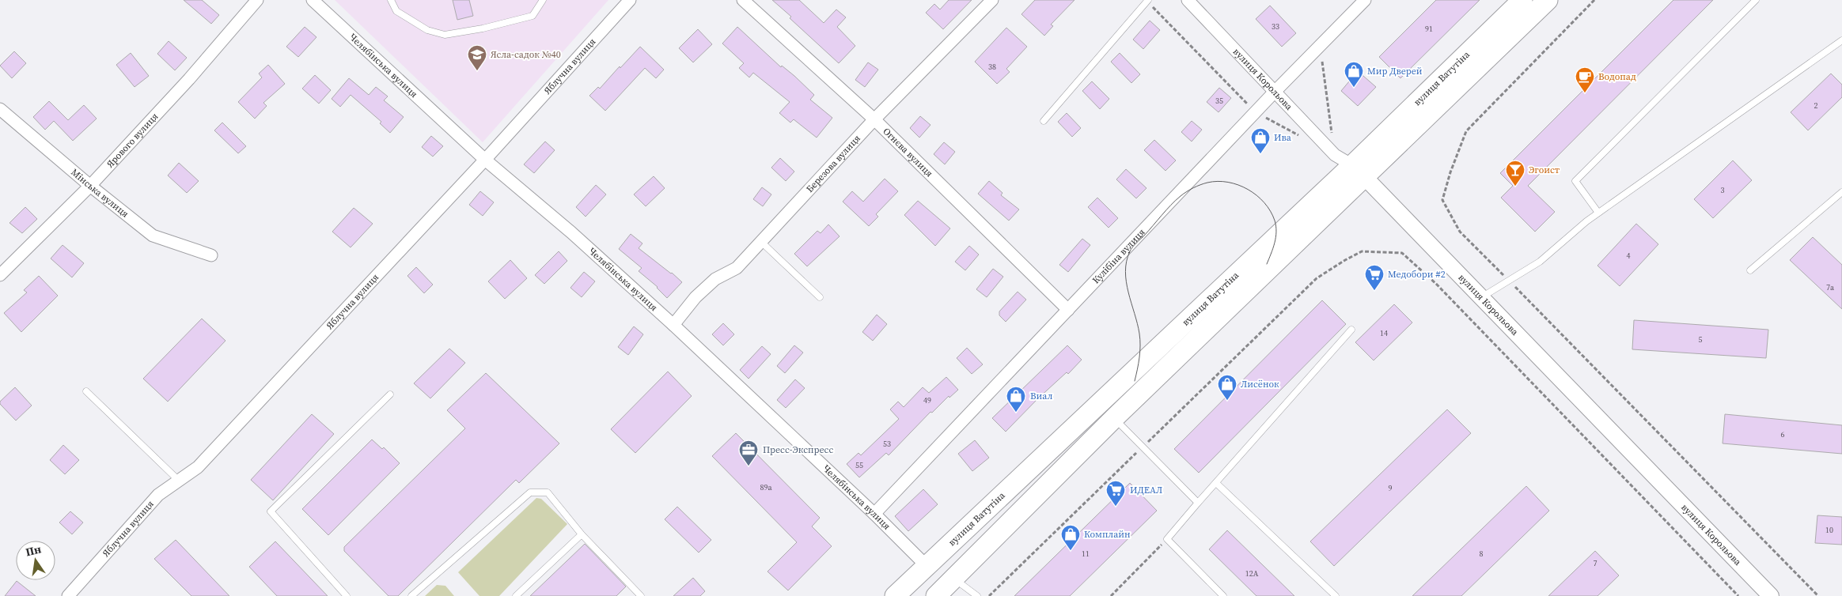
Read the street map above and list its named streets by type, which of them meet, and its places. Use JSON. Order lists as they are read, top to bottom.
{
  "streets": {
    "main road": ["вулиця Ватутіна"],
    "street": [
      "Челябінська вулиця",
      "Яблучна вулиця",
      "вулиця Корольова",
      "Ярового вулиця",
      "Огнєва вулиця",
      "Березова вулиця",
      "Мінська вулиця",
      "Кулібіна вулиця"
    ]
  },
  "crossings": [
    ["Челябінська вулиця", "Яблучна вулиця"],
    ["Челябінська вулиця", "вулиця Ватутіна"],
    ["Челябінська вулиця", "Березова вулиця"],
    ["Челябінська вулиця", "Кулібіна вулиця"],
    ["вулиця Ватутіна", "вулиця Корольова"],
    ["вулиця Корольова", "Кулібіна вулиця"],
    ["Ярового вулиця", "Мінська вулиця"],
    ["Огнєва вулиця", "Березова вулиця"],
    ["Огнєва вулиця", "Кулібіна вулиця"]
  ],
  "places": {
    "school or university": ["Ясла-садок №40"],
    "shop": [
      "Мир Дверей",
      "Ива",
      "Лисёнок",
      "Виал",
      "Комплайн"
    ],
    "cafe": ["Водопад"],
    "bar": ["Эгоист"],
    "supermarket": ["Медобори #2", "ИДЕАЛ"],
    "office": ["Пресс-Экспресс"]
  },
  "house_numbers": [
    "33",
    "91",
    "38",
    "35",
    "2",
    "3",
    "4",
    "7а",
    "14",
    "5",
    "49",
    "6",
    "53",
    "55",
    "89а",
    "9",
    "10",
    "11",
    "8",
    "7",
    "12А"
  ],
  "north": "top"
}
